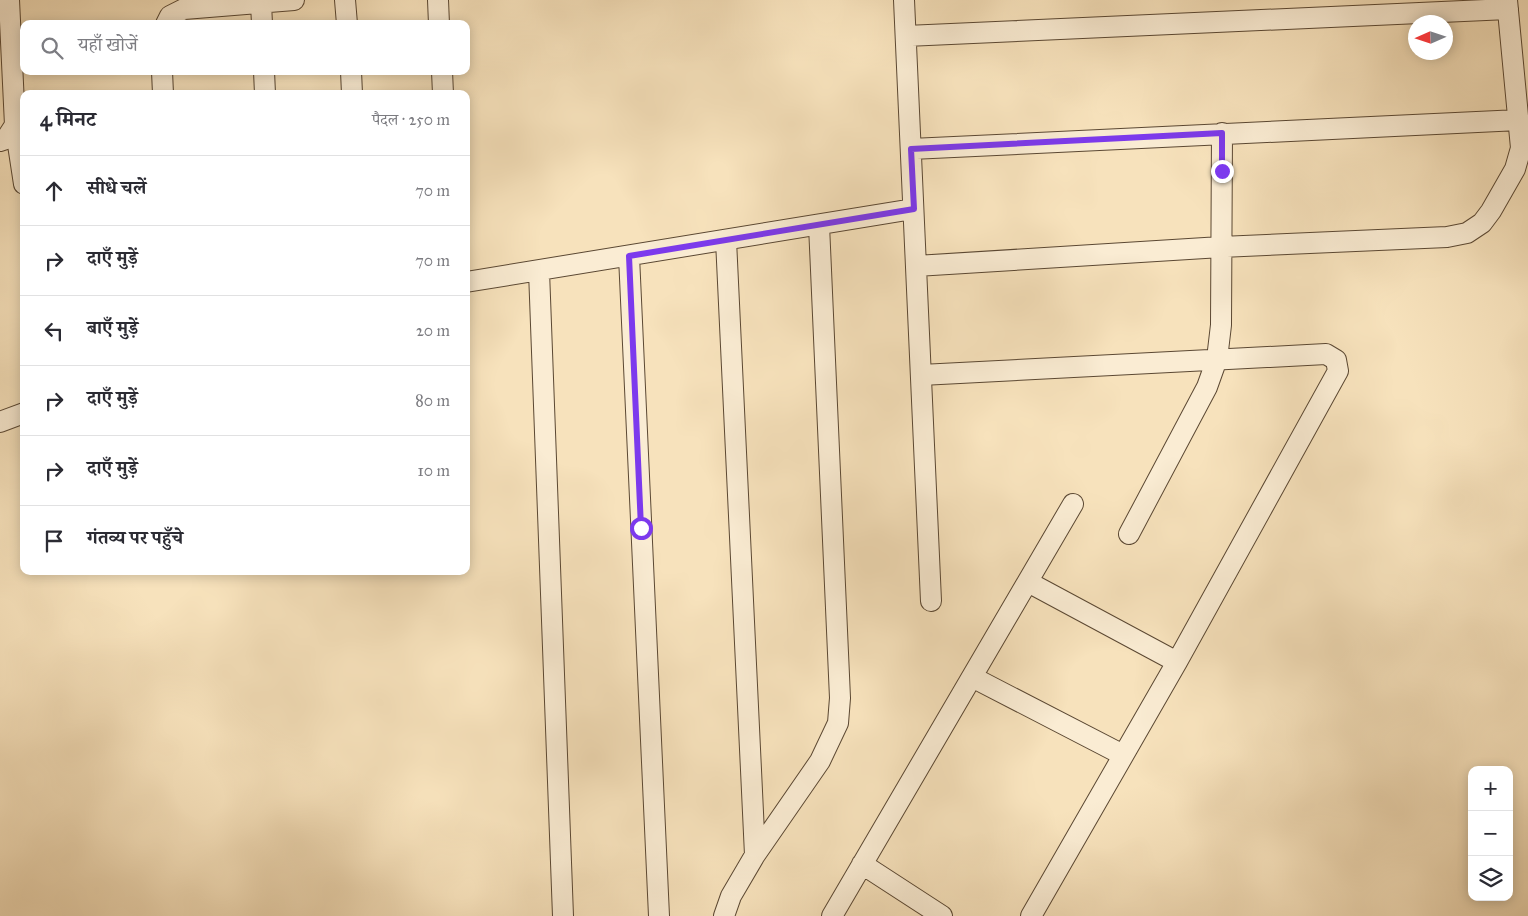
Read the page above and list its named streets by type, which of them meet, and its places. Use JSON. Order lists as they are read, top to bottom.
{
  "north": "left",
  "page": {
    "search": "यहाँ खोजें",
    "heading": ["4 मिनट", "पैदल · 250 m"],
    "list": [
      ["सीधे चलें", "70 m"],
      ["दाएँ मुड़ें", "70 m"],
      ["बाएँ मुड़ें", "20 m"],
      ["दाएँ मुड़ें", "80 m"],
      ["दाएँ मुड़ें", "10 m"],
      "गंतव्य पर पहुँचे"
    ],
    "map_buttons": ["+", "−"]
  }
}
